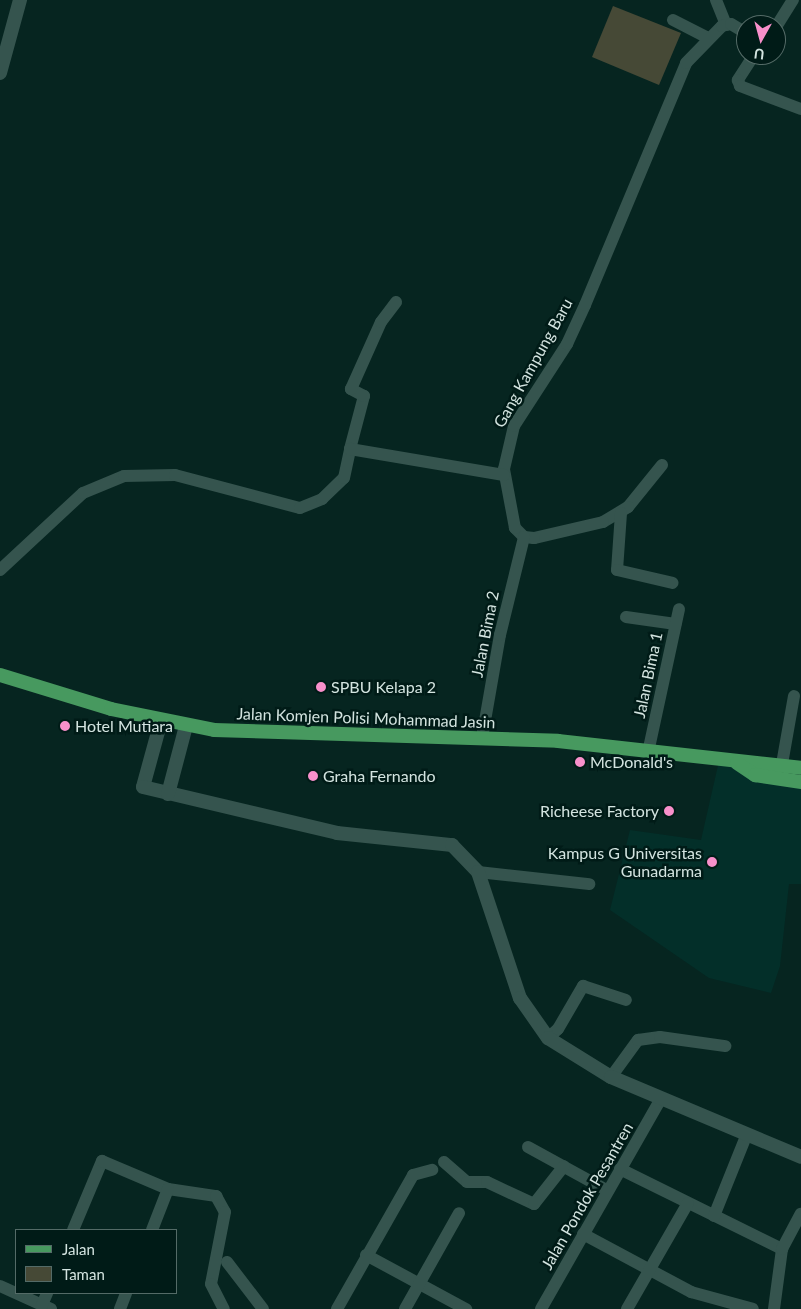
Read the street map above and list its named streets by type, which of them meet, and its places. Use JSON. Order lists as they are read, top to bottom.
{
  "streets": {
    "main road": ["Jalan Komjen Polisi Mohammad Jasin"],
    "street": [
      "Gang Kampung Baru",
      "Jalan Bima 2",
      "Jalan Bima 1",
      "Jalan Pondok Pesantren"
    ]
  },
  "crossings": [
    ["Jalan Bima 2", "Jalan Komjen Polisi Mohammad Jasin"],
    ["Jalan Bima 1", "Jalan Komjen Polisi Mohammad Jasin"]
  ],
  "places": [
    "SPBU Kelapa 2",
    "Hotel Mutiara",
    "McDonald's",
    "Graha Fernando",
    "Richeese Factory",
    "Kampus G Universitas Gunadarma"
  ],
  "legend": ["Jalan", "Taman"],
  "north": "bottom"
}
